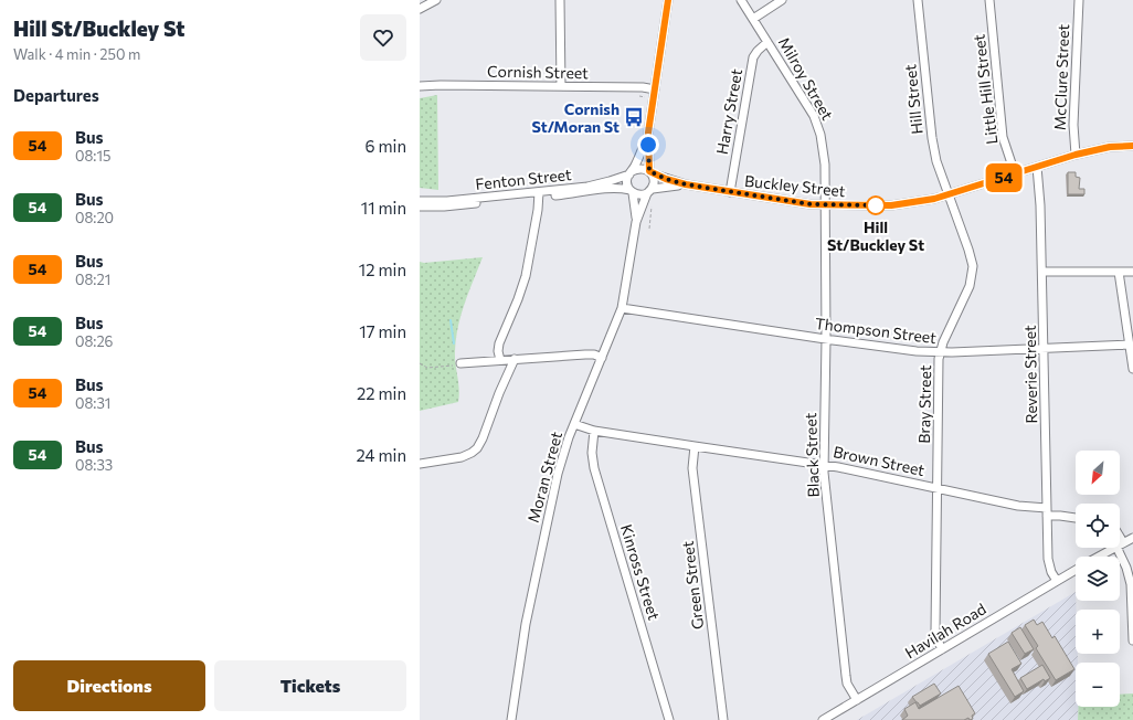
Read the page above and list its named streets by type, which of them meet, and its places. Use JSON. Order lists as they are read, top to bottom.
{
  "streets": {
    "street": [
      "Cornish Street",
      "McClure Street",
      "Milroy Street",
      "Little Hill Street",
      "Hill Street",
      "Harry Street",
      "Fenton Street",
      "Buckley Street",
      "Thompson Street",
      "Reverie Street",
      "Bray Street",
      "Black Street",
      "Brown Street",
      "Moran Street",
      "Kinross Street",
      "Green Street",
      "Havilah Road"
    ]
  },
  "crossings": [
    ["McClure Street", "Buckley Street"],
    ["Milroy Street", "Harry Street"],
    ["Milroy Street", "Buckley Street"],
    ["Milroy Street", "Black Street"],
    ["Little Hill Street", "Buckley Street"],
    ["Hill Street", "Buckley Street"],
    ["Hill Street", "Bray Street"],
    ["Harry Street", "Buckley Street"],
    ["Fenton Street", "Buckley Street"],
    ["Fenton Street", "Moran Street"],
    ["Buckley Street", "Reverie Street"],
    ["Buckley Street", "Bray Street"],
    ["Buckley Street", "Black Street"],
    ["Buckley Street", "Moran Street"],
    ["Thompson Street", "Reverie Street"],
    ["Thompson Street", "Bray Street"],
    ["Thompson Street", "Black Street"],
    ["Thompson Street", "Moran Street"],
    ["Reverie Street", "Brown Street"],
    ["Reverie Street", "Havilah Road"],
    ["Bray Street", "Brown Street"],
    ["Bray Street", "Havilah Road"],
    ["Black Street", "Brown Street"],
    ["Black Street", "Havilah Road"],
    ["Brown Street", "Moran Street"],
    ["Brown Street", "Kinross Street"],
    ["Brown Street", "Green Street"]
  ],
  "places": {
    "bus stop": ["Cornish St/Moran St"],
    "other": ["Hill St/Buckley St"]
  },
  "lines": ["bus line 54"],
  "north": "bottom left",
  "page": {
    "heading": [
      ["Hill St/Buckley St", "Walk · 4 min · 250 m"],
      "Departures"
    ],
    "on_map": "54",
    "list": [
      {
        "mark": "54",
        "name": "Bus",
        "note": "08:15",
        "value": "6 min"
      },
      {
        "mark": "54",
        "name": "Bus",
        "note": "08:20",
        "value": "11 min"
      },
      {
        "mark": "54",
        "name": "Bus",
        "note": "08:21",
        "value": "12 min"
      },
      {
        "mark": "54",
        "name": "Bus",
        "note": "08:26",
        "value": "17 min"
      },
      {
        "mark": "54",
        "name": "Bus",
        "note": "08:31",
        "value": "22 min"
      },
      {
        "mark": "54",
        "name": "Bus",
        "note": "08:33",
        "value": "24 min"
      }
    ],
    "map_buttons": ["+", "−"],
    "buttons": ["Directions", "Tickets"]
  }
}
